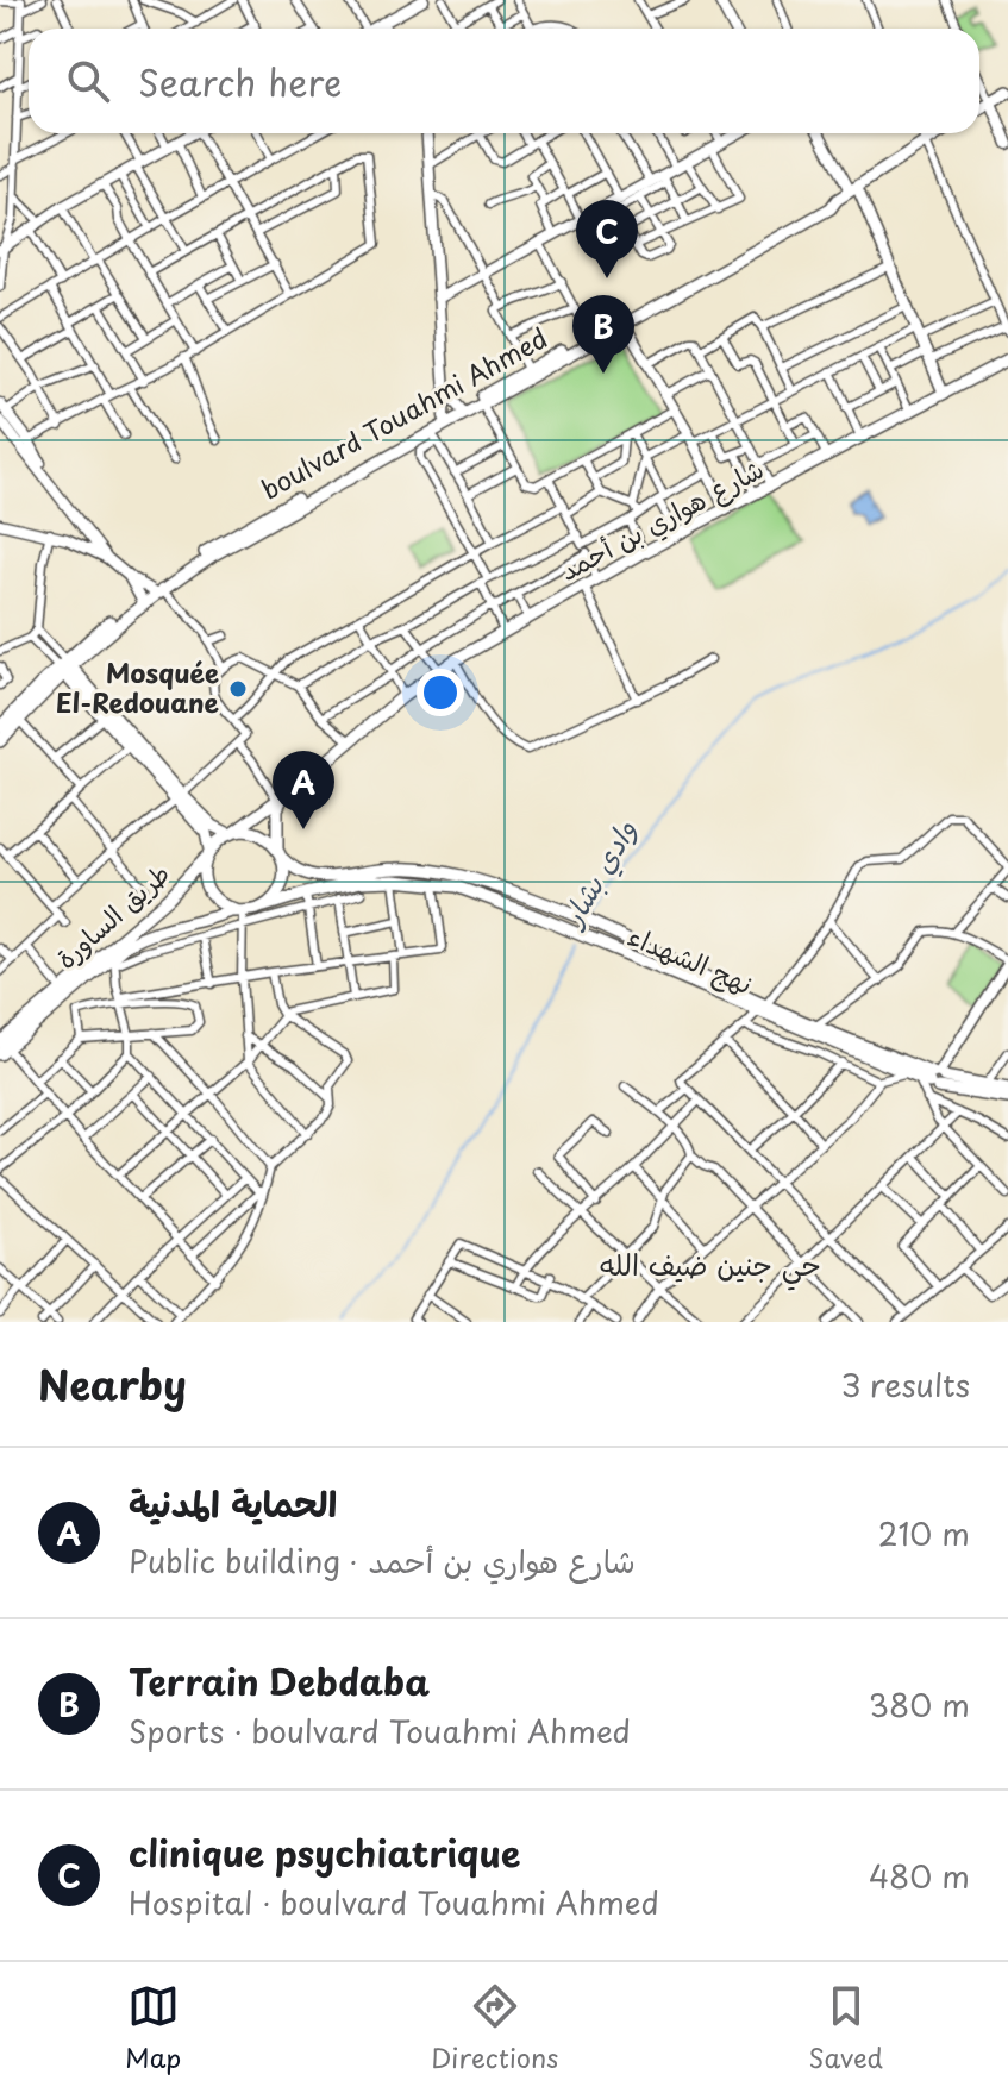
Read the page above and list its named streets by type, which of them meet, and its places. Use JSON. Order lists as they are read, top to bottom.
{
  "streets": {
    "main road": [
      "boulvard Touahmi Ahmed",
      "شارع هواري بن أحمد",
      "طريق الساورة",
      "نهج الشهداء"
    ]
  },
  "crossings": [
    ["طريق الساورة", "نهج الشهداء"]
  ],
  "districts": ["حي جنين ضيف الله"],
  "water": ["وادي بشار"],
  "places": ["Mosquée El-Redouane"],
  "page": {
    "search": "Search here",
    "pins": ["C", "B", "A"],
    "heading": ["Nearby", "3 results"],
    "list": [
      {
        "mark": "A",
        "name": "الحماية المدنية",
        "note": "Public building · شارع هواري بن أحمد",
        "value": "210 m"
      },
      {
        "mark": "B",
        "name": "Terrain Debdaba",
        "note": "Sports · boulvard Touahmi Ahmed",
        "value": "380 m"
      },
      {
        "mark": "C",
        "name": "clinique psychiatrique",
        "note": "Hospital · boulvard Touahmi Ahmed",
        "value": "480 m"
      }
    ],
    "nav": ["Map", "Directions", "Saved"]
  }
}
